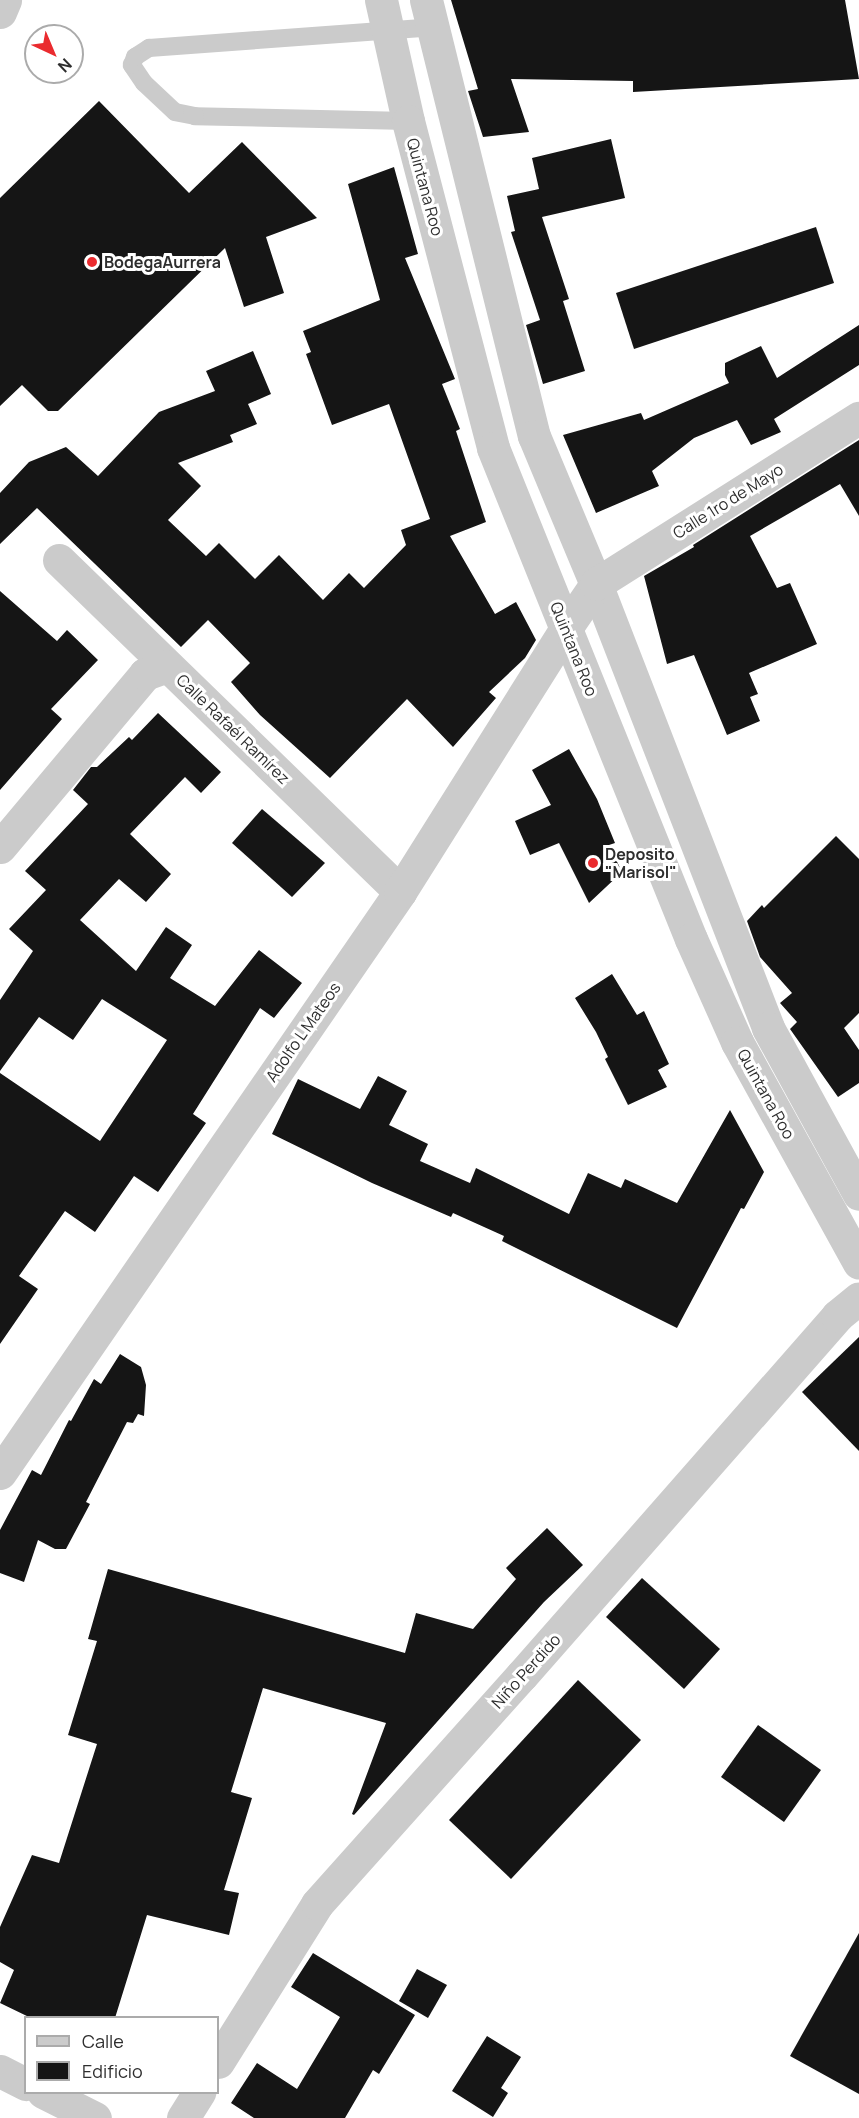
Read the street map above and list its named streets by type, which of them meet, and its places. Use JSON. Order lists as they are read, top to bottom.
{
  "streets": {
    "street": [
      "Quintana Roo",
      "Calle 1ro de Mayo",
      "Calle Rafaél Ramírez",
      "Adolfo L Mateos",
      "Niño Perdido"
    ]
  },
  "crossings": [
    ["Quintana Roo", "Calle 1ro de Mayo"],
    ["Quintana Roo", "Adolfo L Mateos"],
    ["Calle 1ro de Mayo", "Adolfo L Mateos"],
    ["Calle Rafaél Ramírez", "Adolfo L Mateos"]
  ],
  "places": ["BodegaAurrera", "Deposito \"Marisol\""],
  "legend": ["Calle", "Edificio"],
  "north": "bottom right"
}
